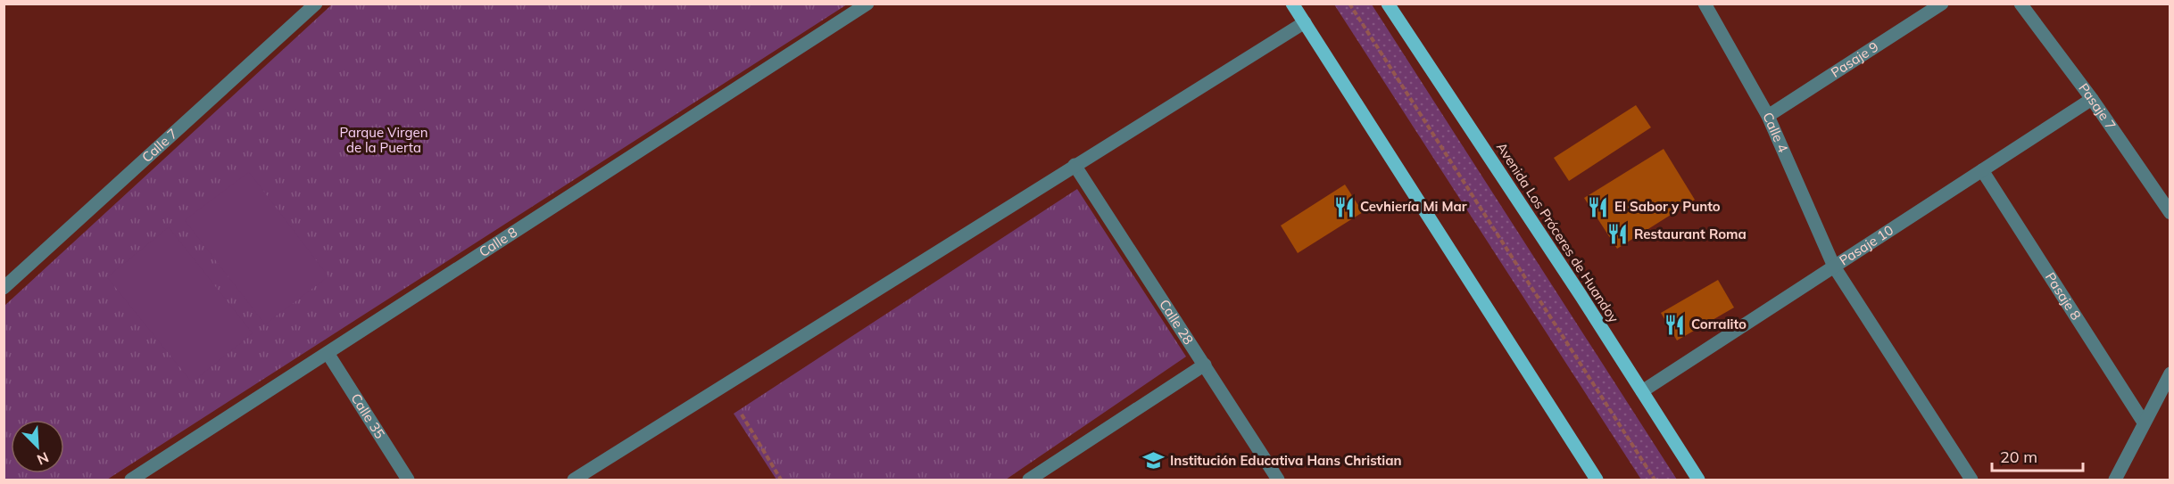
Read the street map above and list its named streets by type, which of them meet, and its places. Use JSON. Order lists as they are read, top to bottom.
{
  "streets": {
    "main road": ["Avenida Los Próceres de Huandoy"],
    "street": [
      "Pasaje 9",
      "Pasaje 7",
      "Calle 4",
      "Calle 7",
      "Calle 8",
      "Pasaje 10",
      "Pasaje 8",
      "Calle 28",
      "Calle 35"
    ]
  },
  "crossings": [
    ["Pasaje 9", "Calle 4"],
    ["Pasaje 7", "Pasaje 10"],
    ["Calle 4", "Pasaje 10"],
    ["Avenida Los Próceres de Huandoy", "Pasaje 10"],
    ["Calle 8", "Calle 35"],
    ["Pasaje 10", "Pasaje 8"]
  ],
  "parks": ["Parque Virgen de la Puerta"],
  "places": {
    "restaurant": [
      "Cevhiería Mi Mar",
      "El Sabor y Punto",
      "Restaurant Roma",
      "Corralito"
    ],
    "school or university": ["Institución Educativa Hans Christian"]
  },
  "scale_bar": "20 m",
  "north": "bottom right"
}
